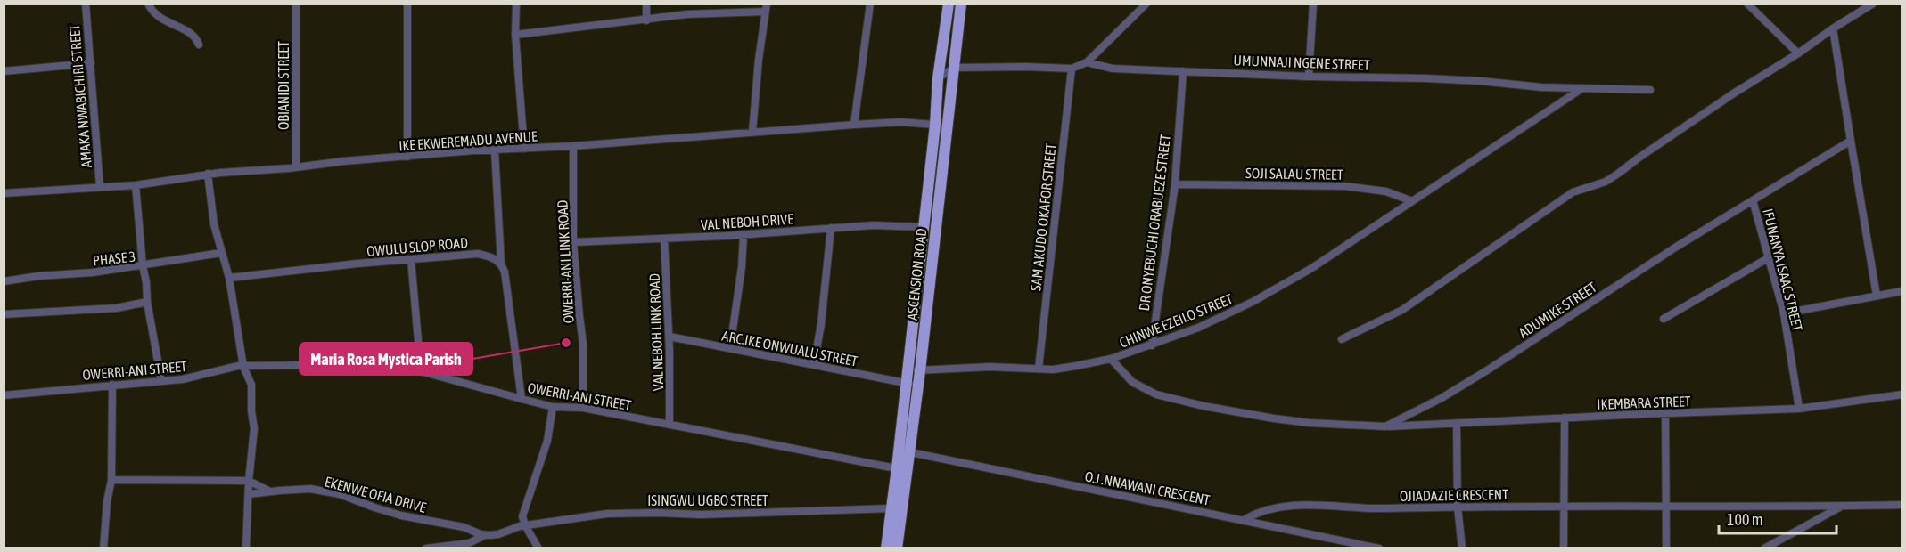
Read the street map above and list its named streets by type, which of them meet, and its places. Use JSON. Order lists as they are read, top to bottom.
{
  "streets": {
    "main road": ["ASCENSION ROAD"],
    "street": [
      "UMUNNAJI NGENE STREET",
      "OBIANIDI STREET",
      "AMAKA NWABICHIRI STREET",
      "IKE EKWEREMADU AVENUE",
      "SOJI SALAU STREET",
      "SAM AKUDO OKAFOR STREET",
      "VAL NEBOH DRIVE",
      "DR ONYEBUCHI ORABUEZE STREET",
      "OWULU SLOP ROAD",
      "PHASE 3",
      "OWERRI-ANI LINK ROAD",
      "IFUNANYA ISAAC STREET",
      "ADUMIKE STREET",
      "CHINWE EZEILO STREET",
      "VAL NEBOH LINK ROAD",
      "ARC.IKE ONWUALU STREET",
      "OWERRI-ANI STREET",
      "IKEMBARA STREET",
      "O.J .NNAWANI CRESCENT",
      "EKENWE OFIA DRIVE",
      "OJIADAZIE CRESCENT",
      "ISINGWU UGBO STREET"
    ]
  },
  "crossings": [
    ["UMUNNAJI NGENE STREET", "DR ONYEBUCHI ORABUEZE STREET"],
    ["UMUNNAJI NGENE STREET", "CHINWE EZEILO STREET"],
    ["OBIANIDI STREET", "IKE EKWEREMADU AVENUE"],
    ["AMAKA NWABICHIRI STREET", "IKE EKWEREMADU AVENUE"],
    ["IKE EKWEREMADU AVENUE", "OWERRI-ANI LINK ROAD"],
    ["IKE EKWEREMADU AVENUE", "ASCENSION ROAD"],
    ["SOJI SALAU STREET", "DR ONYEBUCHI ORABUEZE STREET"],
    ["SOJI SALAU STREET", "CHINWE EZEILO STREET"],
    ["SAM AKUDO OKAFOR STREET", "CHINWE EZEILO STREET"],
    ["VAL NEBOH DRIVE", "OWERRI-ANI LINK ROAD"],
    ["VAL NEBOH DRIVE", "ASCENSION ROAD"],
    ["VAL NEBOH DRIVE", "VAL NEBOH LINK ROAD"],
    ["DR ONYEBUCHI ORABUEZE STREET", "CHINWE EZEILO STREET"],
    ["PHASE 3", "OWERRI-ANI STREET"],
    ["OWERRI-ANI LINK ROAD", "OWERRI-ANI STREET"],
    ["IFUNANYA ISAAC STREET", "ADUMIKE STREET"],
    ["IFUNANYA ISAAC STREET", "IKEMBARA STREET"],
    ["ASCENSION ROAD", "CHINWE EZEILO STREET"],
    ["ASCENSION ROAD", "ARC.IKE ONWUALU STREET"],
    ["ASCENSION ROAD", "OWERRI-ANI STREET"],
    ["ASCENSION ROAD", "O.J .NNAWANI CRESCENT"],
    ["ASCENSION ROAD", "ISINGWU UGBO STREET"],
    ["ADUMIKE STREET", "CHINWE EZEILO STREET"],
    ["ADUMIKE STREET", "IKEMBARA STREET"],
    ["VAL NEBOH LINK ROAD", "ARC.IKE ONWUALU STREET"],
    ["VAL NEBOH LINK ROAD", "OWERRI-ANI STREET"],
    ["O.J .NNAWANI CRESCENT", "OJIADAZIE CRESCENT"]
  ],
  "places": ["Maria Rosa Mystica Parish"],
  "scale_bar": "100 m"
}
